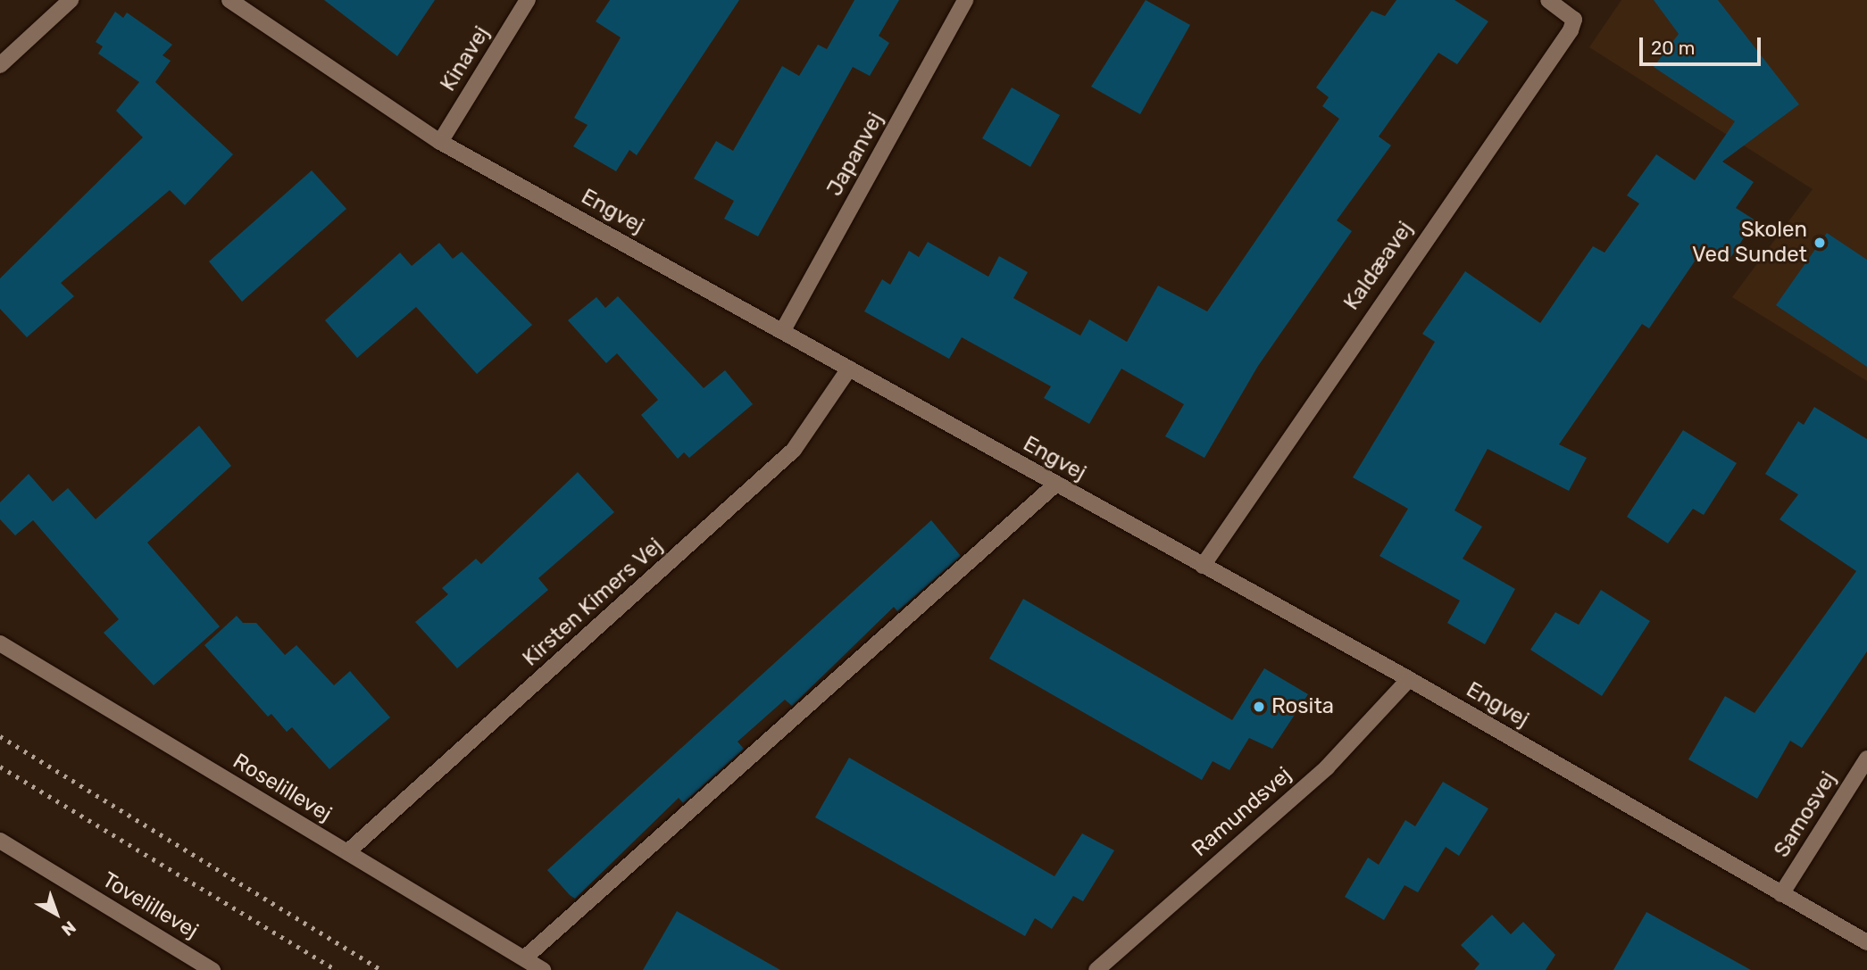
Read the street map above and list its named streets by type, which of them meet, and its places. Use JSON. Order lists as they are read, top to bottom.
{
  "streets": {
    "street": [
      "Kinavej",
      "Japanvej",
      "Engvej",
      "Kaldæavej",
      "Kirsten Kimers Vej",
      "Roselillevej",
      "Ramundsvej",
      "Samosvej",
      "Tovelillevej"
    ]
  },
  "crossings": [
    ["Kinavej", "Engvej"],
    ["Japanvej", "Engvej"],
    ["Engvej", "Kaldæavej"],
    ["Engvej", "Kirsten Kimers Vej"],
    ["Engvej", "Ramundsvej"],
    ["Engvej", "Samosvej"],
    ["Kirsten Kimers Vej", "Roselillevej"]
  ],
  "places": ["Skolen Ved Sundet", "Rosita"],
  "scale_bar": "20 m",
  "north": "bottom right"
}
